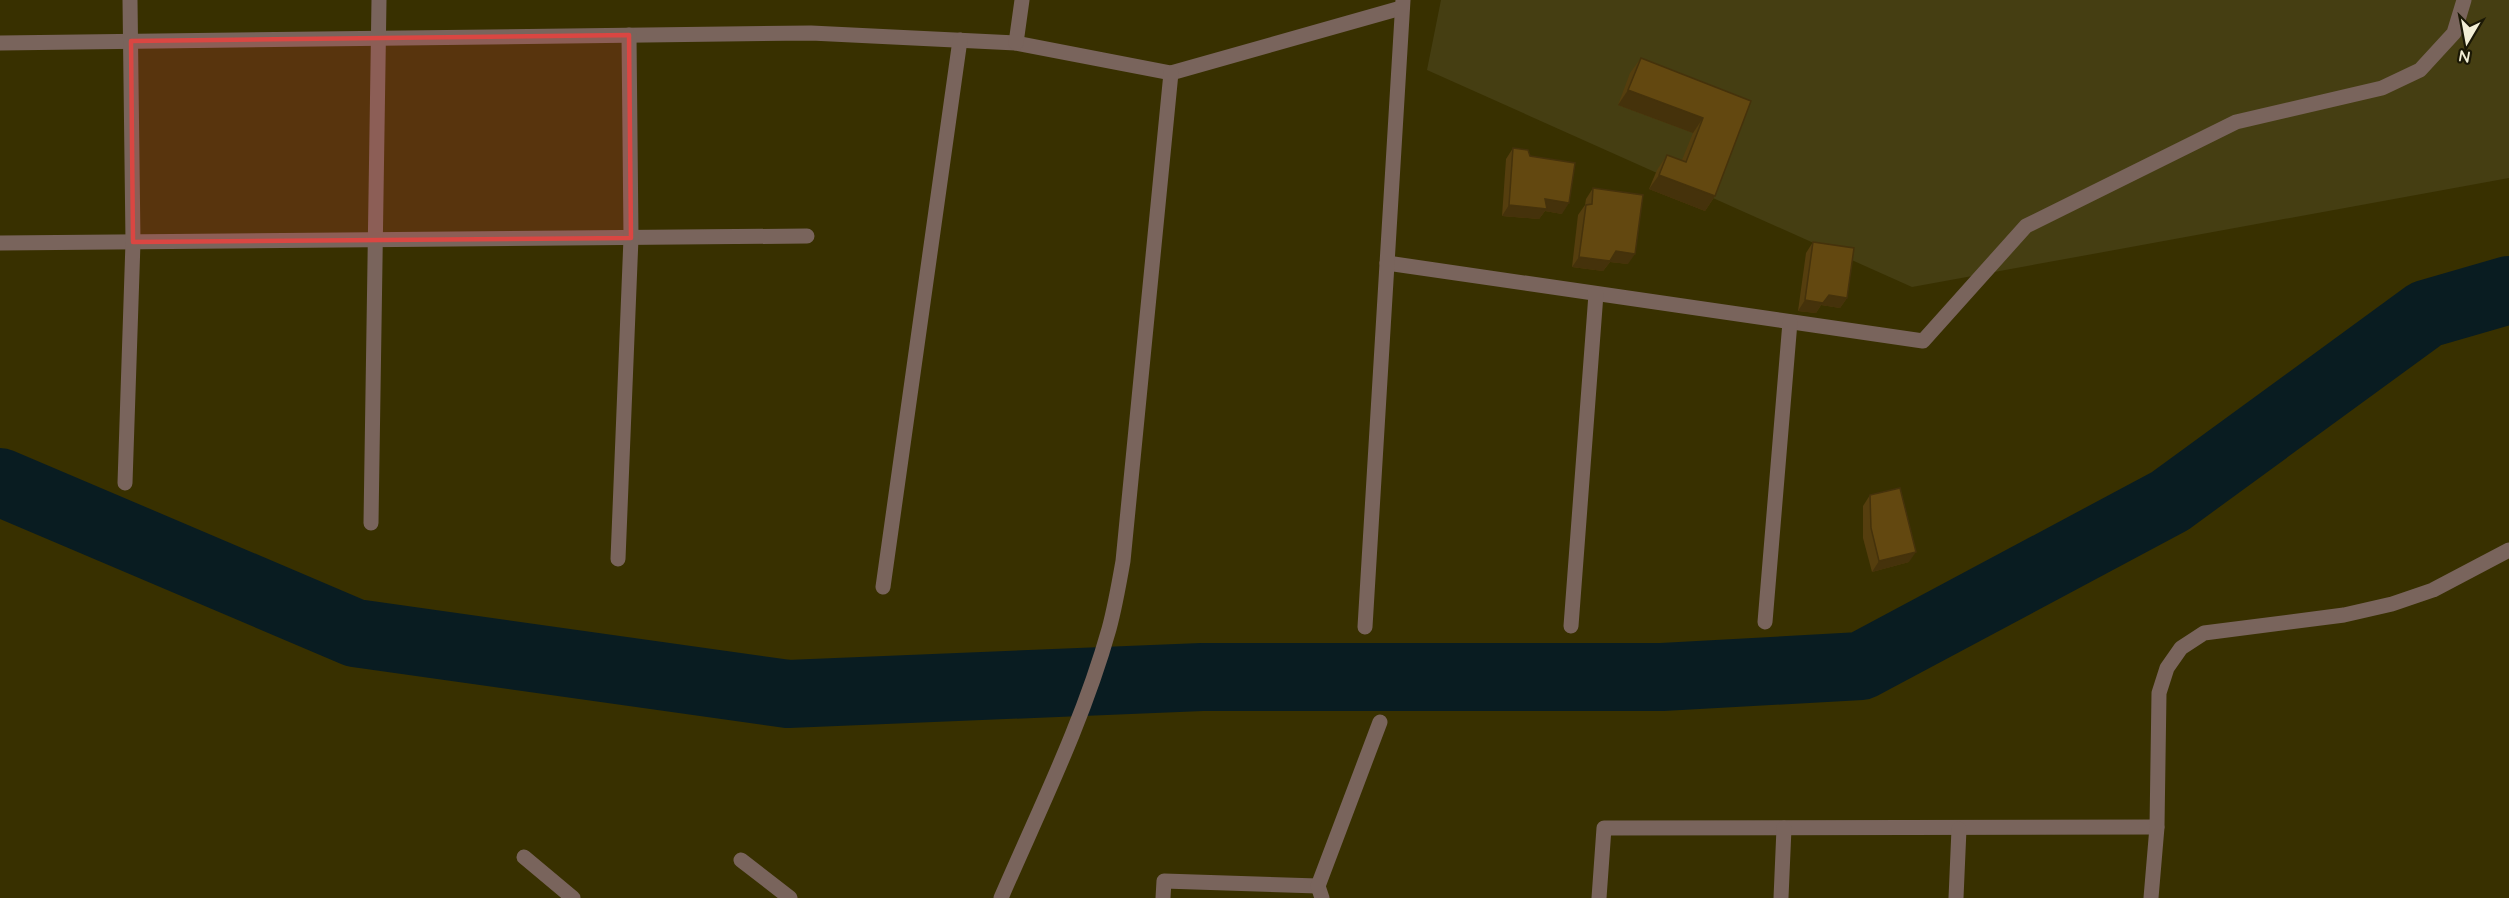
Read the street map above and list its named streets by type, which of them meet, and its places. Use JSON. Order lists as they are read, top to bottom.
{
  "north": "bottom"
}
